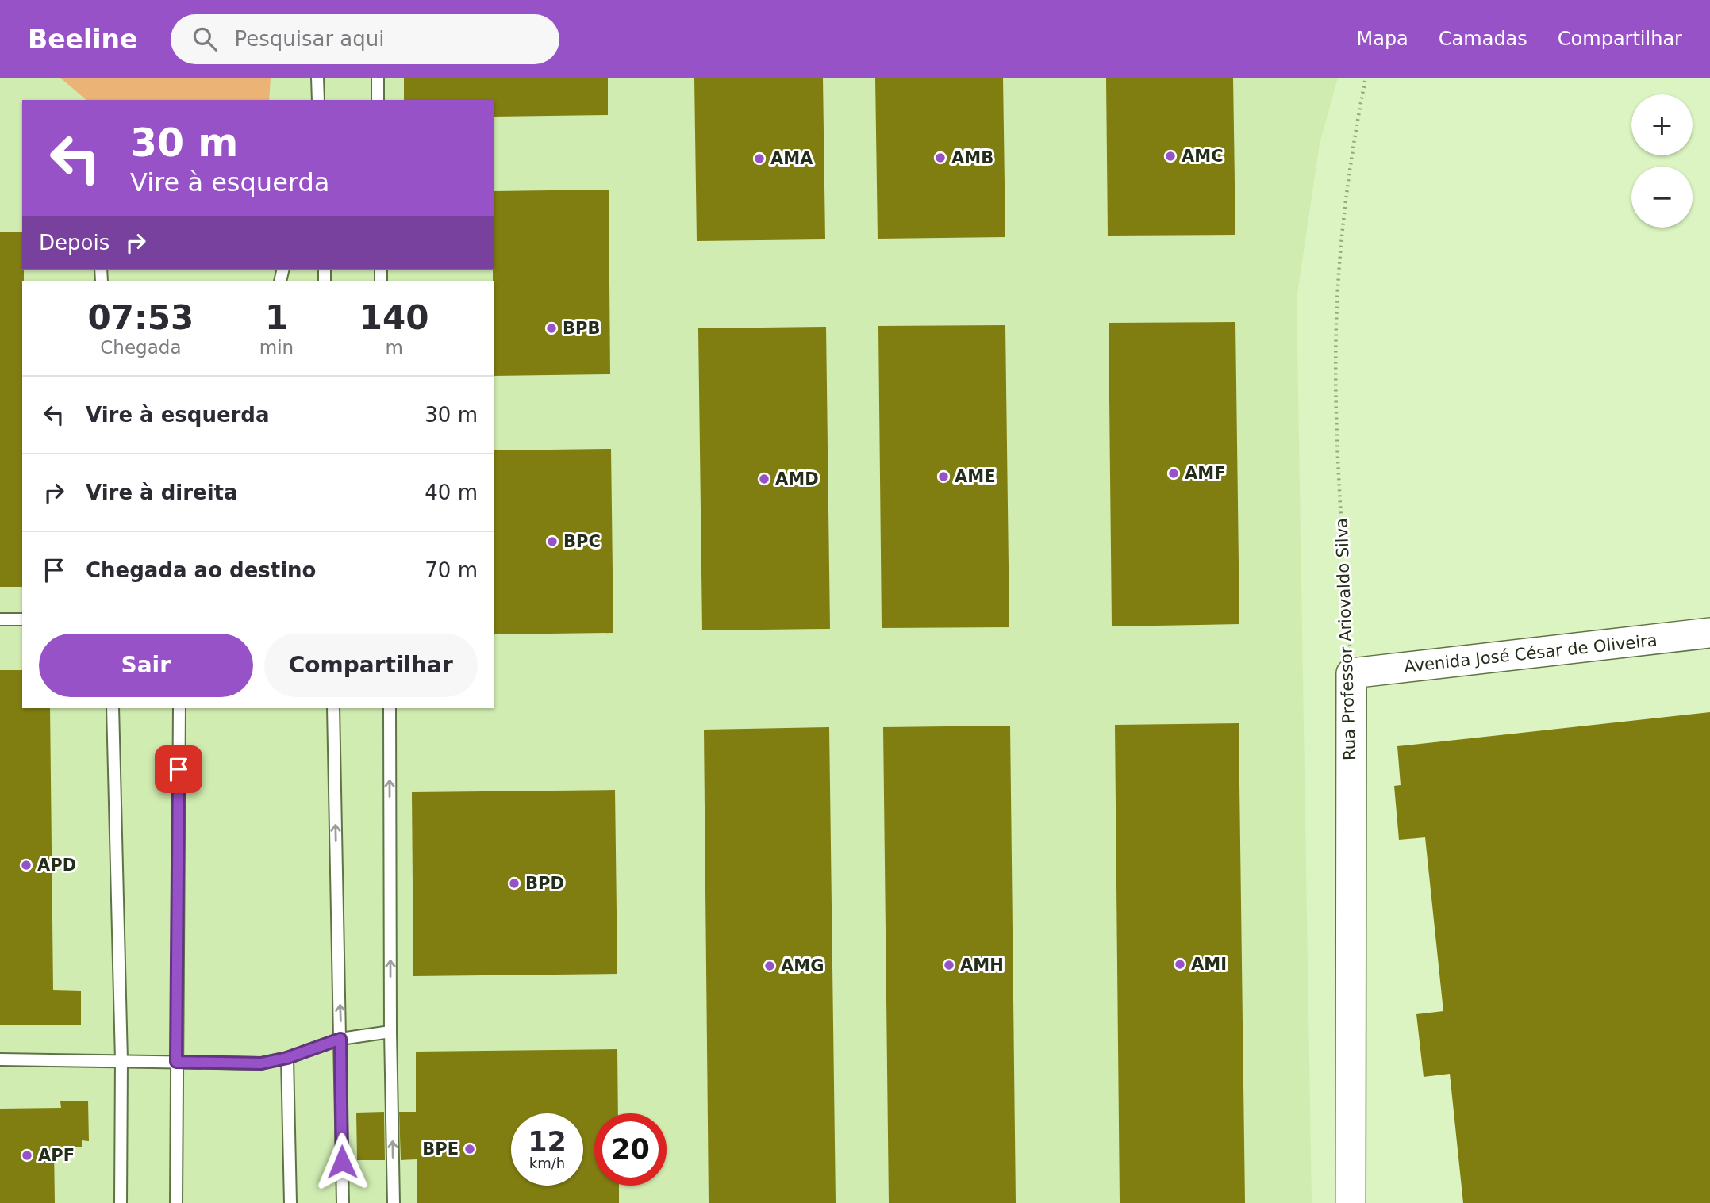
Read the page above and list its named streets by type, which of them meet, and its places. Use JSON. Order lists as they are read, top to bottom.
{
  "streets": {
    "street": ["Rua Professor Ariovaldo Silva", "Avenida José César de Oliveira"]
  },
  "crossings": [
    ["Rua Professor Ariovaldo Silva", "Avenida José César de Oliveira"]
  ],
  "places": [
    "AMC",
    "AMB",
    "AMA",
    "BPB",
    "AMF",
    "AME",
    "AMD",
    "BPC",
    "APD",
    "BPD",
    "AMI",
    "AMH",
    "AMG",
    "BPE",
    "APF"
  ],
  "page": {
    "header": "Beeline",
    "search": "Pesquisar aqui",
    "nav": ["Mapa", "Camadas", "Compartilhar"],
    "map_buttons": ["+", "−"],
    "turn": ["30 m", "Vire à esquerda"],
    "then": "Depois",
    "eta": [
      "07:53",
      "Chegada",
      "1",
      "min",
      "140",
      "m"
    ],
    "list": [
      {
        "name": "Vire à esquerda",
        "value": "30 m"
      },
      {
        "name": "Vire à direita",
        "value": "40 m"
      },
      {
        "name": "Chegada ao destino",
        "value": "70 m"
      }
    ],
    "buttons": ["Sair", "Compartilhar"],
    "speed": "12 km/h",
    "limit": "20"
  }
}
